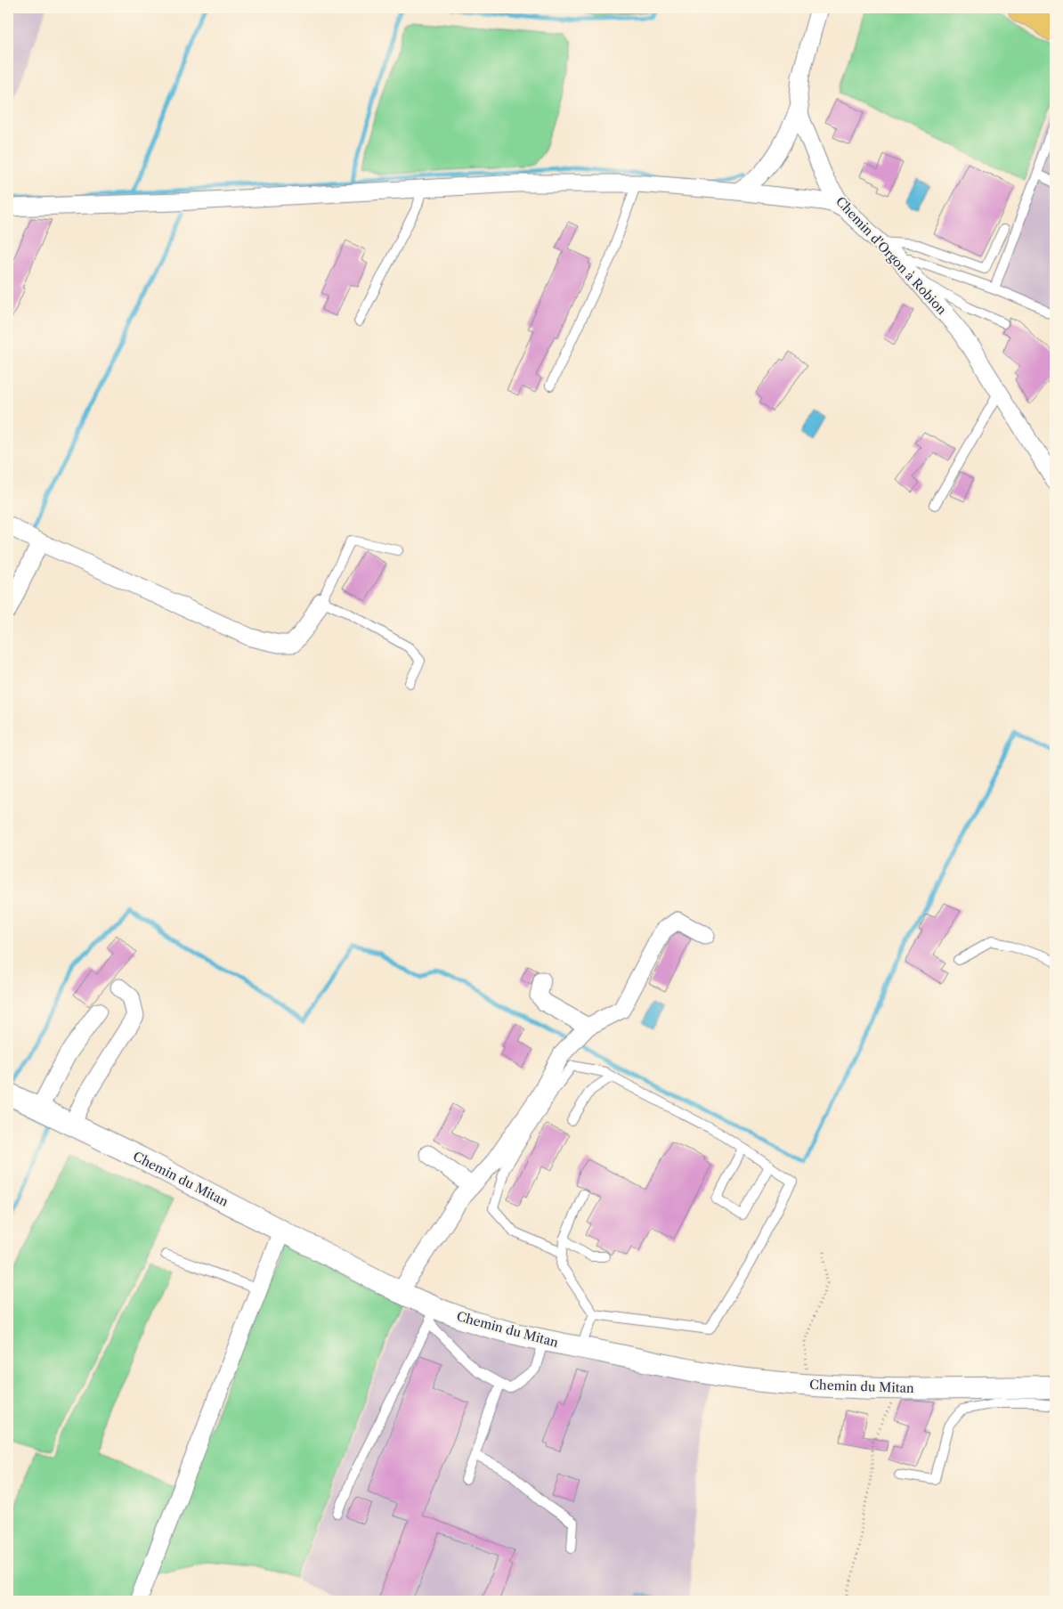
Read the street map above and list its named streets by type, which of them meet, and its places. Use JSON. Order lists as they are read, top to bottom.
{
  "streets": {
    "street": ["Chemin d'Orgon à Robion", "Chemin du Mitan"]
  }
}
